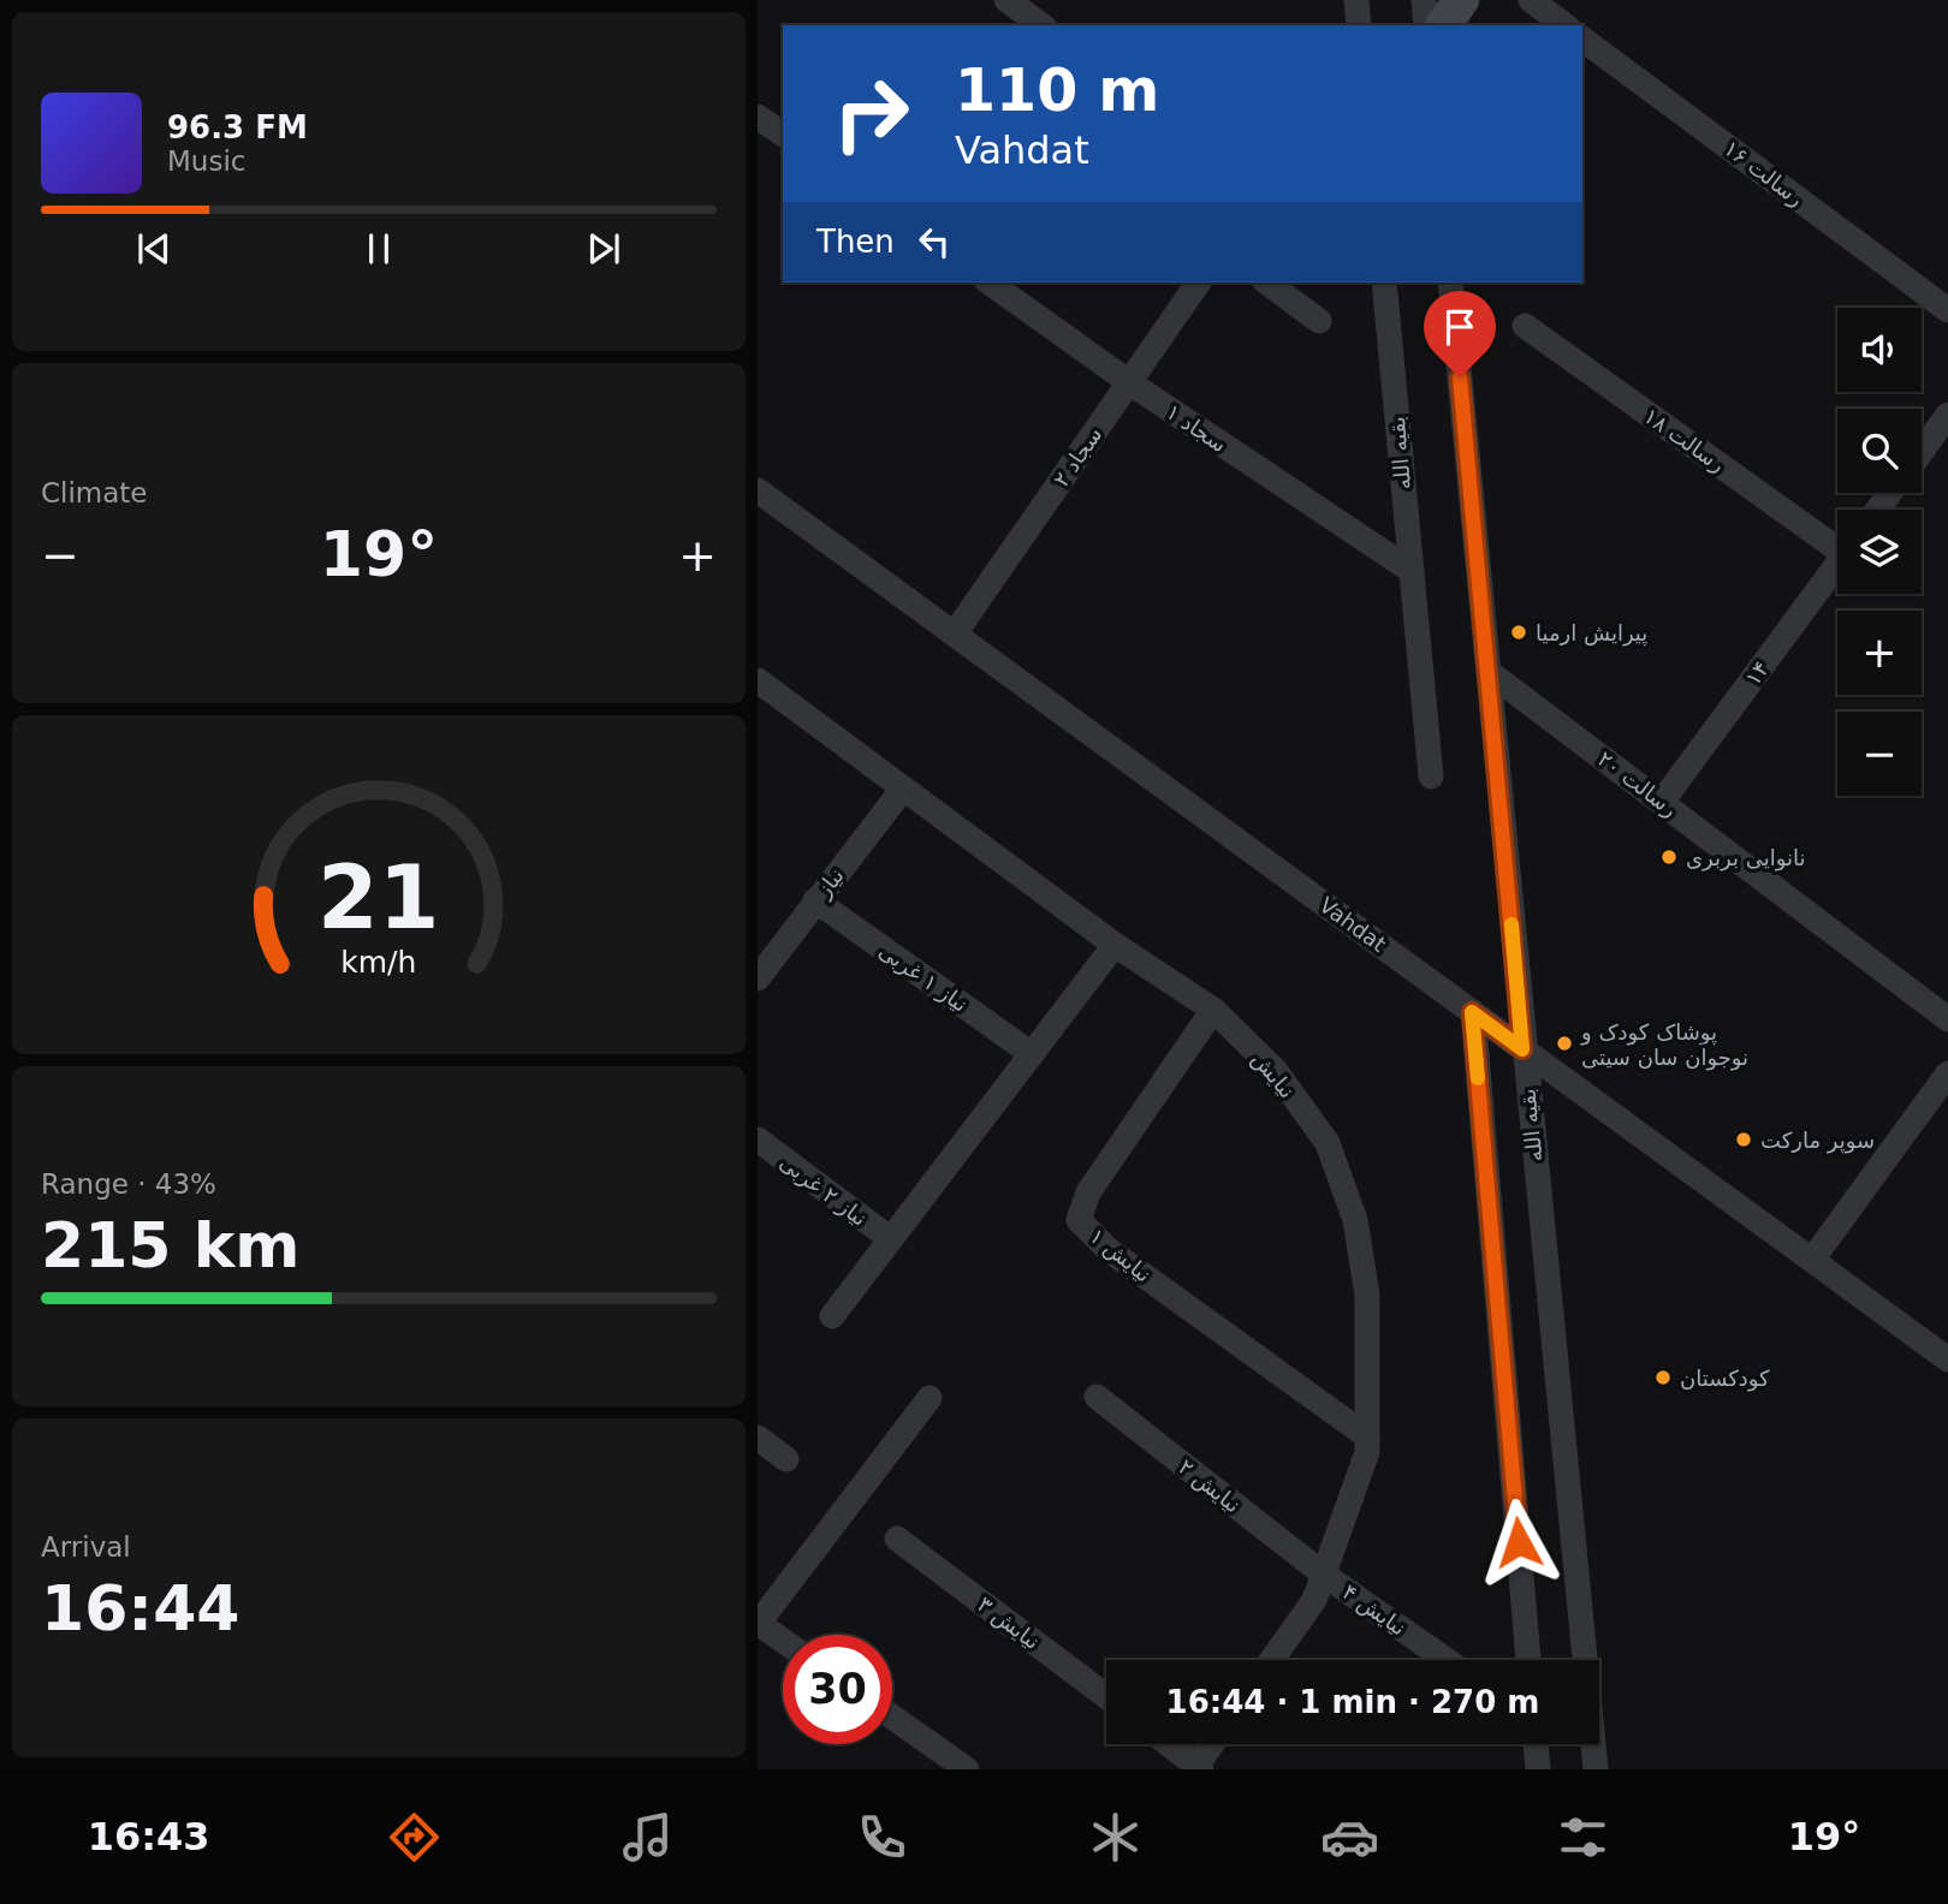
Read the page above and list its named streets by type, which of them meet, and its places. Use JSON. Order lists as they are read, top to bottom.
{
  "streets": {
    "street": [
      "رسالت ۱۶",
      "سجاد ۱",
      "رسالت ۱۸",
      "بقیه الله",
      "سجاد ۲",
      "۱۴",
      "رسالت ۲۰",
      "نیاز",
      "Vahdat",
      "نیاز ۱ غربی",
      "نیایش",
      "نیاز ۲ غربی",
      "نیایش ۱",
      "نیایش ۲",
      "نیایش ۴",
      "نیایش ۳"
    ]
  },
  "crossings": [
    ["سجاد ۱", "بقیه الله"],
    ["سجاد ۱", "سجاد ۲"],
    ["بقیه الله", "رسالت ۲۰"],
    ["بقیه الله", "Vahdat"],
    ["سجاد ۲", "Vahdat"],
    ["۱۴", "رسالت ۲۰"],
    ["نیاز", "نیاز ۱ غربی"],
    ["نیاز", "نیایش"],
    ["نیایش", "نیایش ۱"],
    ["نیایش", "نیایش ۲"],
    ["نیایش", "نیایش ۴"],
    ["نیایش ۲", "نیایش ۴"]
  ],
  "places": [
    "پیرایش ارمیا",
    "نانوایی بربری",
    "پوشاک کودک و نوجوان سان سیتی",
    "سوپر مارکت",
    "کودکستان"
  ],
  "page": {
    "turn": ["110 m", "Vahdat"],
    "song": ["96.3 FM", "Music"],
    "then": "Then",
    "map_buttons": ["+", "−"],
    "tile": [
      "Climate",
      ["Range · 43%", "215 km"],
      ["Arrival", "16:44"]
    ],
    "heat": ["−", "19°", "+"],
    "limit": "30",
    "trip": "16:44 · 1 min · 270 m",
    "tabs": ["16:43", "19°"],
    "gauge": ["21", "km/h"]
  }
}
